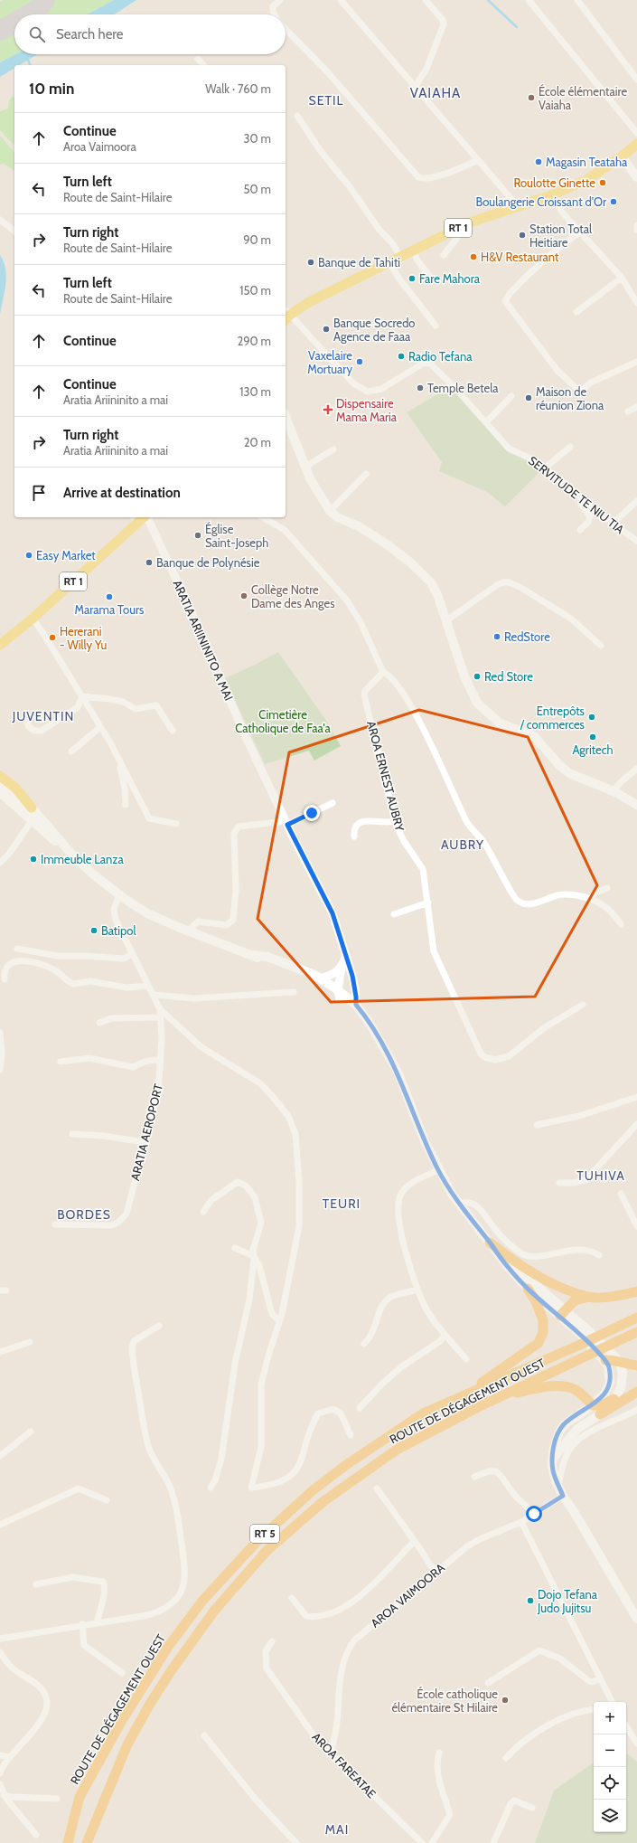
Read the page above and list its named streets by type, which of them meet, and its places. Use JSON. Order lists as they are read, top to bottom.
{
  "streets": {
    "highway": ["ROUTE DE DÉGAGEMENT OUEST", "RT 5"],
    "main road": ["RT 1"],
    "street": [
      "SERVITUDE TE NIU TIA",
      "ARATIA ARIININITO A MAI",
      "AROA ERNEST AUBRY",
      "ARATIA AEROPORT",
      "AROA VAIMOORA",
      "AROA FAREATAE"
    ]
  },
  "crossings": [
    ["RT 1", "SERVITUDE TE NIU TIA"],
    ["AROA VAIMOORA", "AROA FAREATAE"]
  ],
  "districts": [
    "VAIAHA",
    "SETIL",
    "JUVENTIN",
    "AUBRY",
    "TUHIVA",
    "TEURI",
    "BORDES",
    "MAI"
  ],
  "parks": ["Cimetière Catholique de Faa'a"],
  "places": {
    "other": [
      "École élémentaire Vaiaha",
      "Magasin Teataha",
      "Roulotte Ginette",
      "Boulangerie Croissant d'Or",
      "Station Total Heitiare",
      "H&V Restaurant",
      "Banque de Tahiti",
      "Fare Mahora",
      "Banque Socredo Agence de Faaa",
      "Radio Tefana",
      "Vaxelaire Mortuary",
      "Temple Betela",
      "Maison de réunion Ziona",
      "Église Saint-Joseph",
      "Easy Market",
      "Banque de Polynésie",
      "Collège Notre Dame des Anges",
      "Marama Tours",
      "RedStore",
      "Hererani - Willy Yu",
      "Red Store",
      "Entrepôts / commerces",
      "Agritech",
      "Immeuble Lanza",
      "Batipol",
      "Dojo Tefana Judo Jujitsu",
      "École catholique élémentaire St Hilaire"
    ],
    "health": ["Dispensaire Mama Maria"]
  },
  "page": {
    "search": "Search here",
    "heading": ["10 min", "Walk · 760 m"],
    "list": [
      ["Continue", "Aroa Vaimoora", "30 m"],
      ["Turn left", "Route de Saint-Hilaire", "50 m"],
      ["Turn right", "Route de Saint-Hilaire", "90 m"],
      ["Turn left", "Route de Saint-Hilaire", "150 m"],
      ["Continue", "290 m"],
      ["Continue", "Aratia Ariininito a mai", "130 m"],
      ["Turn right", "Aratia Ariininito a mai", "20 m"],
      "Arrive at destination"
    ],
    "map_buttons": ["+", "−"]
  }
}
